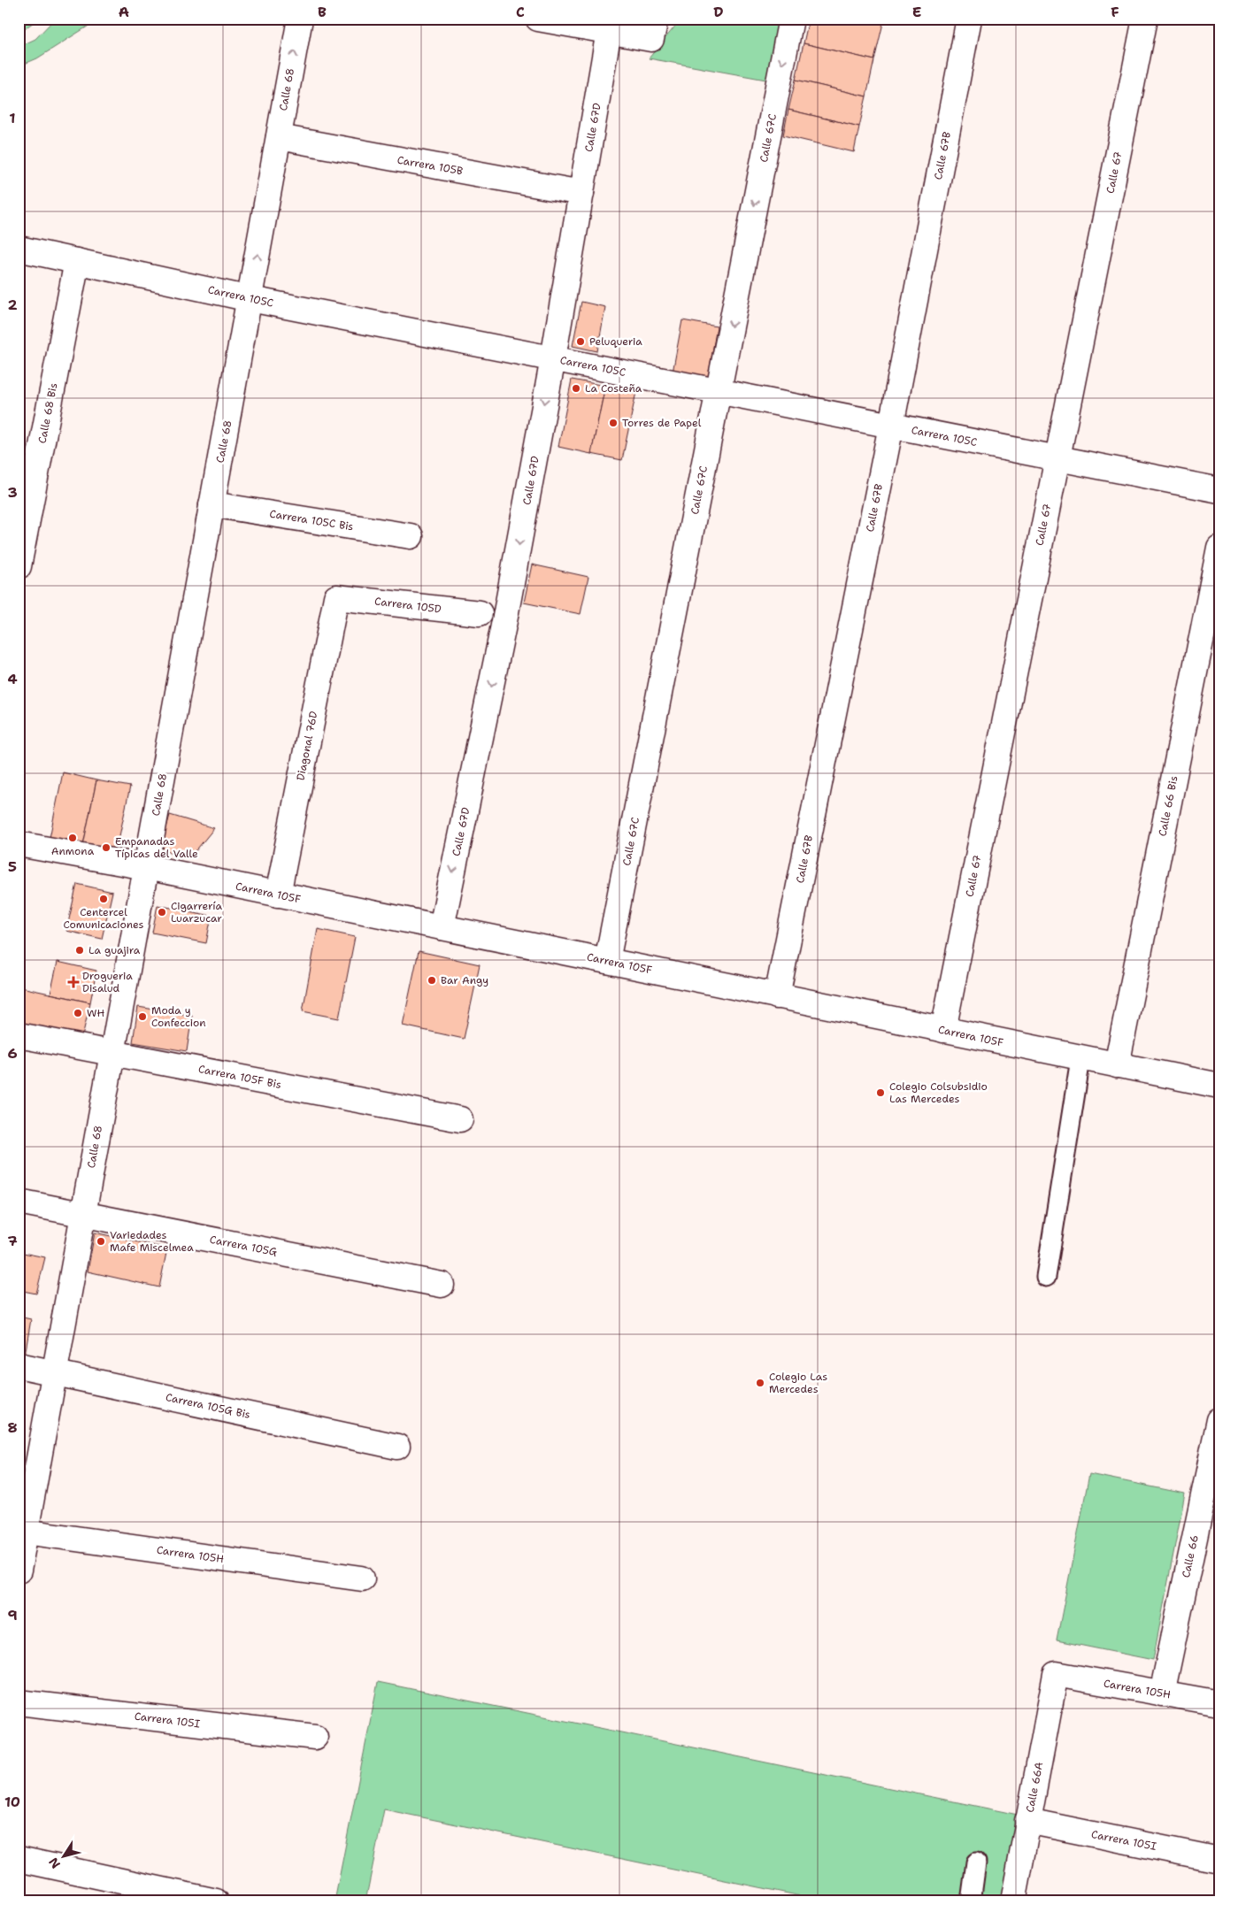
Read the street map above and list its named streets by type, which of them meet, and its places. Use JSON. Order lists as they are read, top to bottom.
{
  "streets": {
    "street": [
      "Calle 68",
      "Calle 67D",
      "Calle 67C",
      "Calle 67B",
      "Carrera 105B",
      "Calle 67",
      "Carrera 105C",
      "Calle 68 Bis",
      "Carrera 105C Bis",
      "Carrera 105D",
      "Diagonal 76D",
      "Calle 66 Bis",
      "Carrera 105F",
      "Carrera 105F Bis",
      "Carrera 105G",
      "Carrera 105G Bis",
      "Carrera 105H",
      "Calle 66",
      "Carrera 105I",
      "Calle 66A"
    ]
  },
  "crossings": [
    ["Calle 68", "Carrera 105B"],
    ["Calle 68", "Carrera 105C"],
    ["Calle 68", "Carrera 105C Bis"],
    ["Calle 68", "Carrera 105F"],
    ["Calle 68", "Carrera 105F Bis"],
    ["Calle 68", "Carrera 105G"],
    ["Calle 68", "Carrera 105G Bis"],
    ["Calle 68", "Carrera 105H"],
    ["Calle 67D", "Carrera 105B"],
    ["Calle 67D", "Carrera 105C"],
    ["Calle 67D", "Carrera 105F"],
    ["Calle 67C", "Carrera 105C"],
    ["Calle 67C", "Carrera 105F"],
    ["Calle 67B", "Carrera 105C"],
    ["Calle 67B", "Carrera 105F"],
    ["Calle 67", "Carrera 105C"],
    ["Calle 67", "Carrera 105F"],
    ["Carrera 105C", "Calle 68 Bis"],
    ["Carrera 105D", "Diagonal 76D"],
    ["Diagonal 76D", "Carrera 105F"],
    ["Calle 66 Bis", "Carrera 105F"],
    ["Carrera 105H", "Calle 66"],
    ["Carrera 105H", "Calle 66A"],
    ["Carrera 105I", "Calle 66A"]
  ],
  "one_way": ["Calle 67D", "Calle 67C"],
  "places": {
    "other": [
      "Peluqueria",
      "La Costeña",
      "Torres de Papel",
      "Anmona",
      "Empanadas Típicas del Valle",
      "Centercel Comunicaciones",
      "Cigarrería Luarzucar",
      "La guajira",
      "Bar Angy",
      "WH",
      "Moda y Confeccion",
      "Colegio Colsubsidio Las Mercedes",
      "Variedades Mafe Miscelmea",
      "Colegio Las Mercedes"
    ],
    "health": ["Drogueria Disalud"]
  },
  "north": "bottom left",
  "grid": {
    "columns": [
      "A",
      "B",
      "C",
      "D",
      "E",
      "F"
    ],
    "rows": [
      "1",
      "2",
      "3",
      "4",
      "5",
      "6",
      "7",
      "8",
      "9",
      "10"
    ]
  }
}
